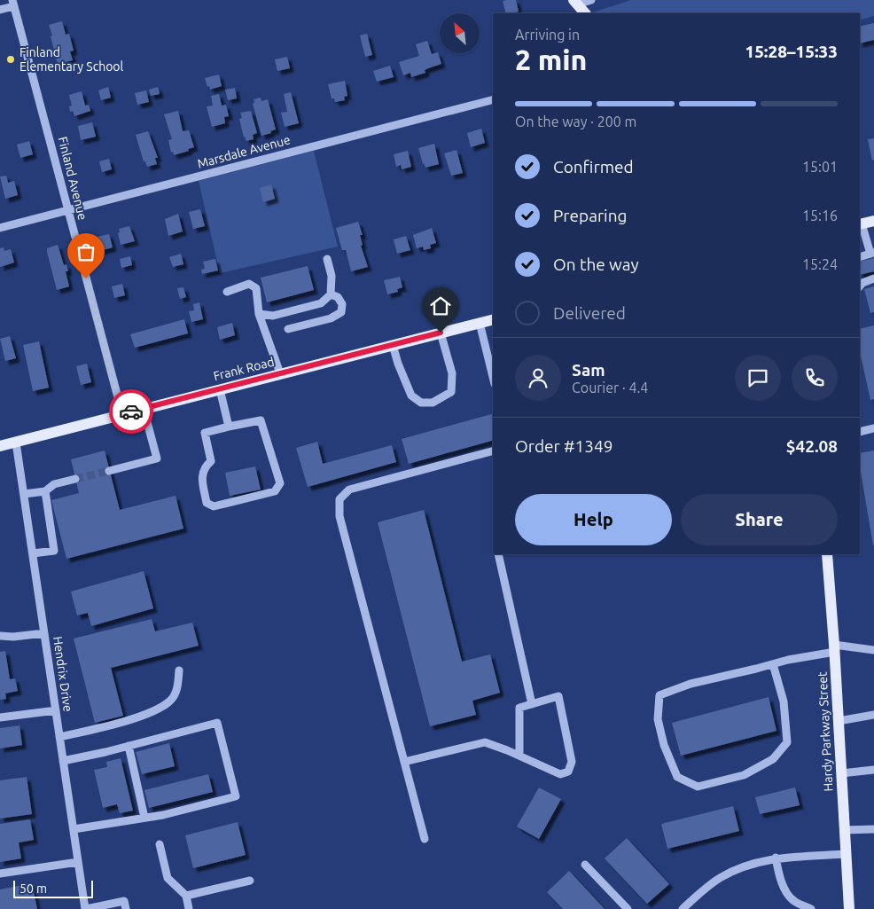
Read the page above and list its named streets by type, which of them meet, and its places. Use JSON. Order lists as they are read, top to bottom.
{
  "streets": {
    "main road": ["Frank Road", "Hardy Parkway Street"],
    "street": ["Marsdale Avenue", "Finland Avenue", "Hendrix Drive"]
  },
  "crossings": [
    ["Marsdale Avenue", "Finland Avenue"],
    ["Finland Avenue", "Frank Road"],
    ["Frank Road", "Hendrix Drive"]
  ],
  "places": ["Finland Elementary School"],
  "scale_bar": "50 m",
  "north": "top left",
  "page": {
    "heading": ["2 min", "Arriving in", "15:28–15:33"],
    "panel": [
      "Sam",
      "Courier · 4.4",
      "Order #1349",
      "$42.08"
    ],
    "bar": "On the way · 200 m",
    "list": [
      ["Confirmed", "15:01"],
      ["Preparing", "15:16"],
      ["On the way", "15:24"],
      "Delivered"
    ],
    "buttons": ["Help", "Share"],
    "scale": "50 m"
  }
}
